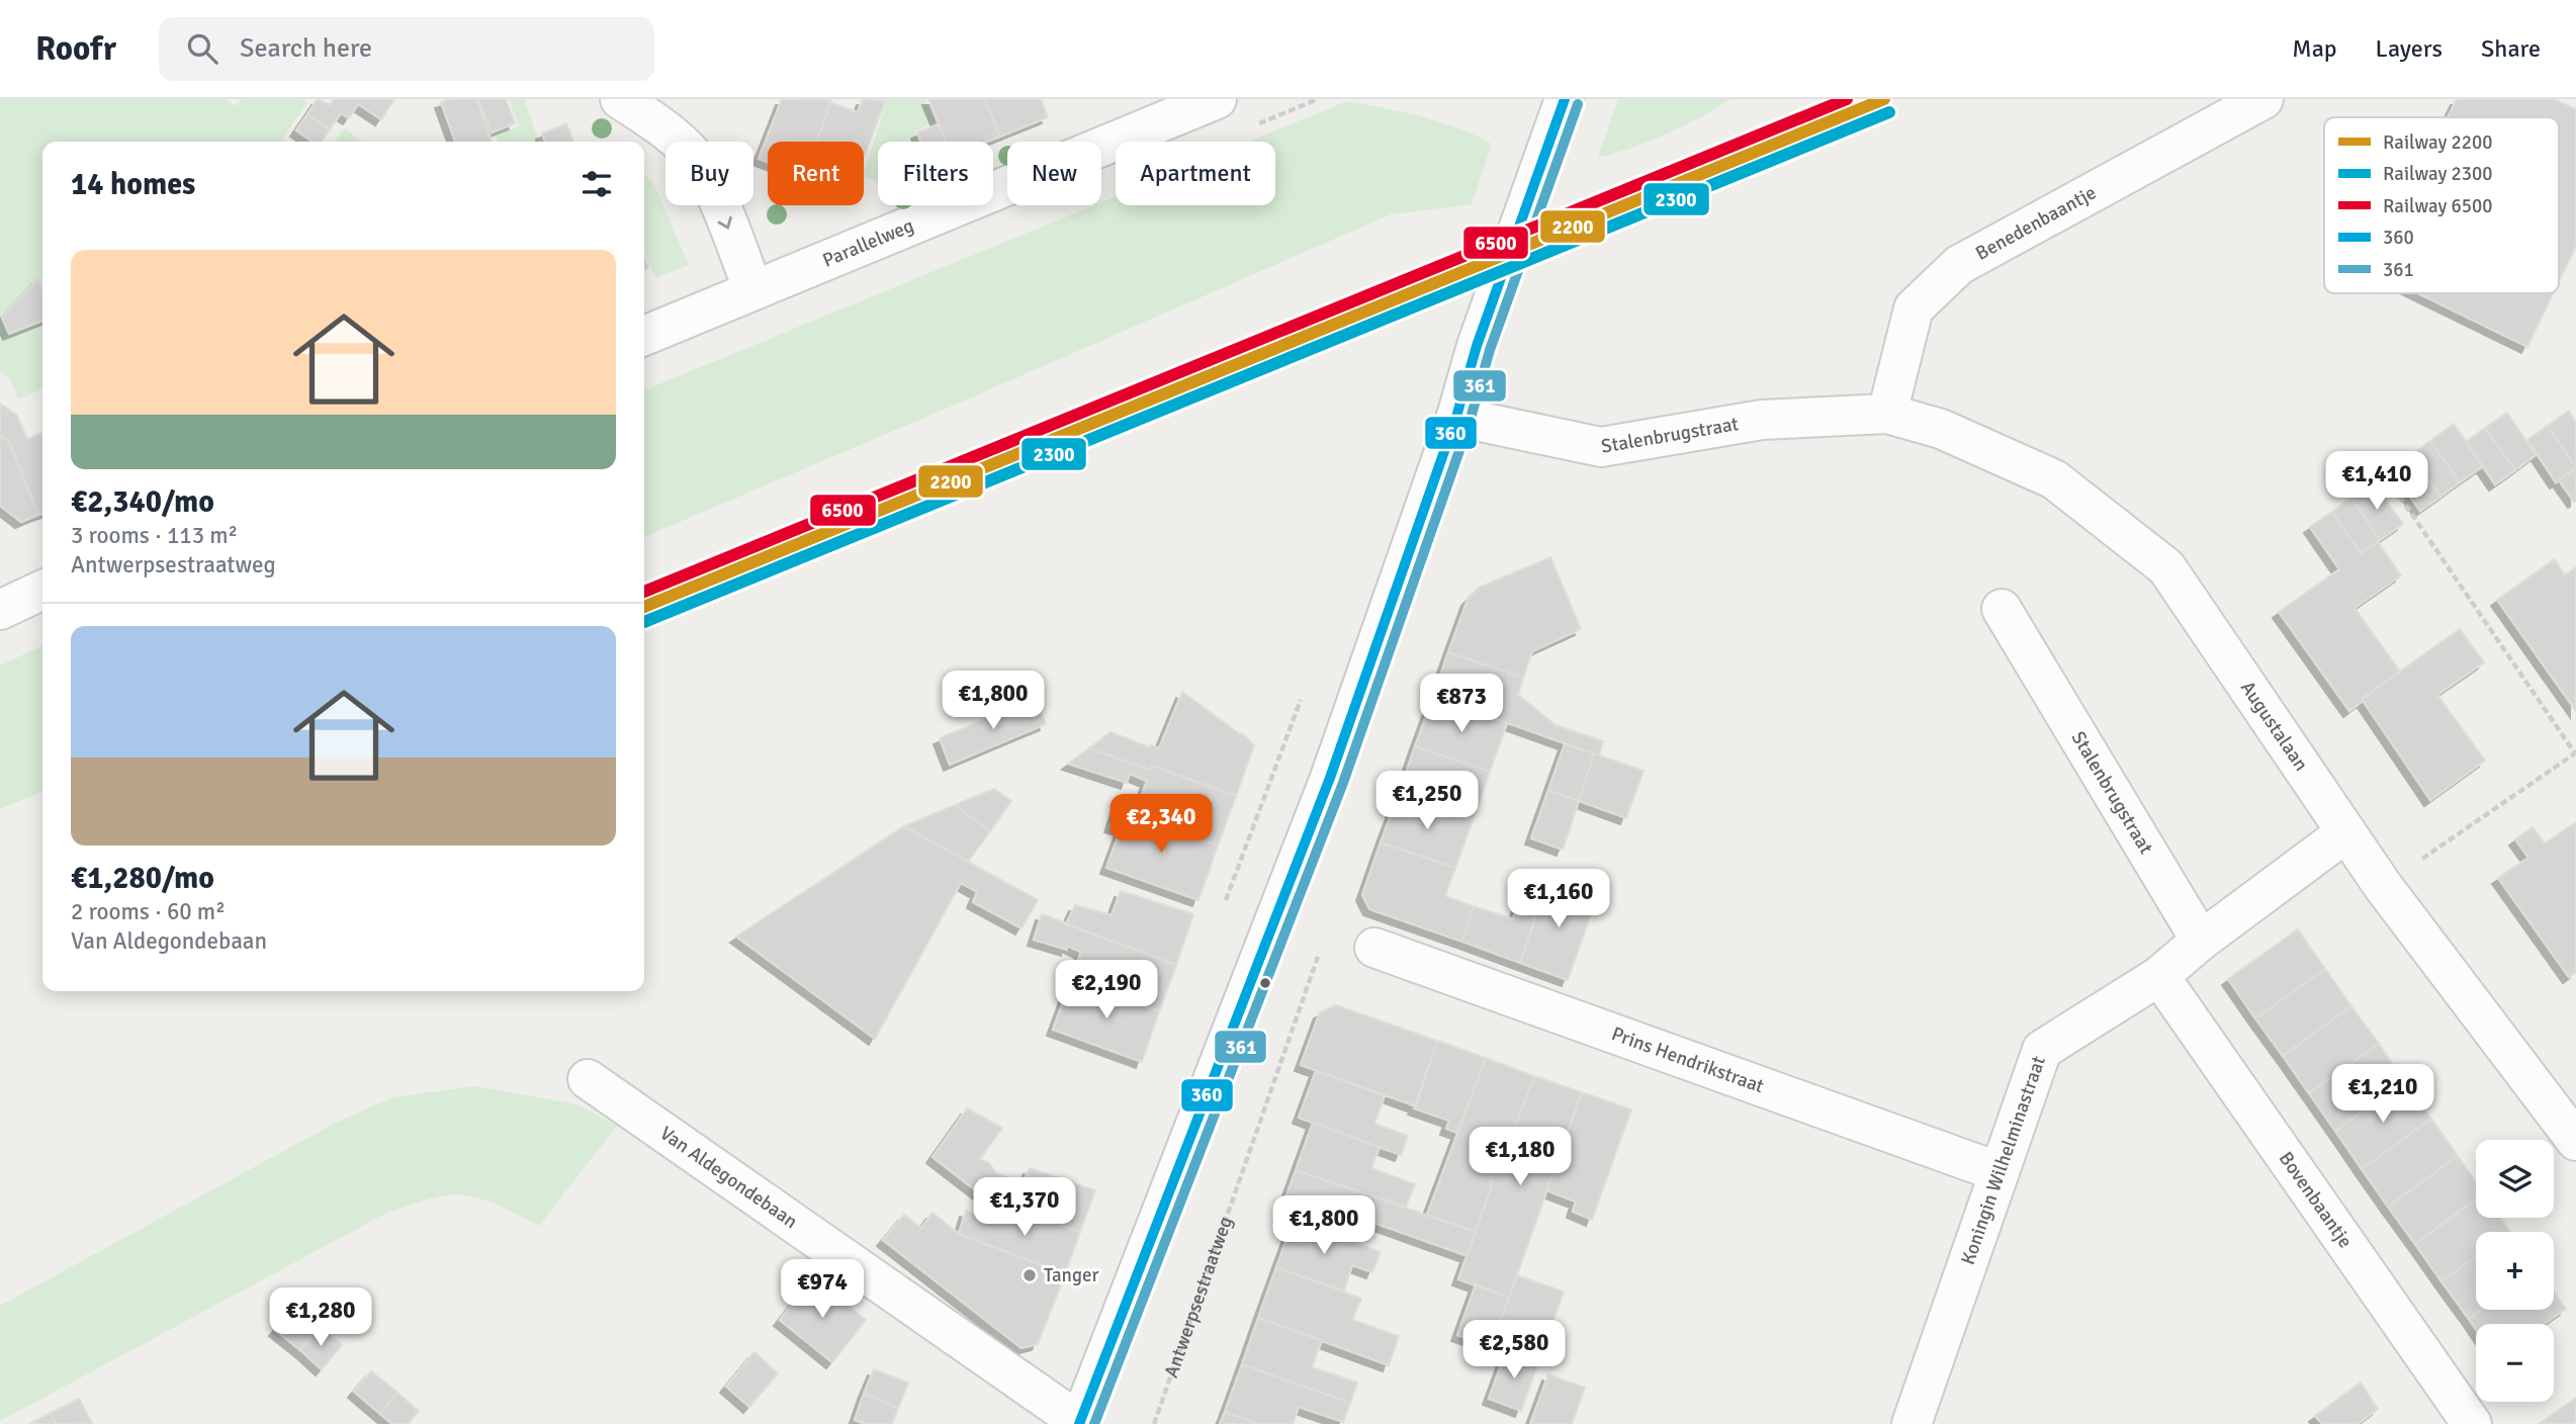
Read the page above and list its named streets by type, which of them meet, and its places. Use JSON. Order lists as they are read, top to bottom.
{
  "streets": {
    "street": [
      "Benedenbaantje",
      "Parallelweg",
      "Stalenbrugstraat",
      "Augustalaan",
      "Prins Hendrikstraat",
      "Koningin Wilhelminastraat",
      "Van Aldegondebaan",
      "Bovenbaantje"
    ],
    "path": ["Antwerpsestraatweg"]
  },
  "crossings": [
    ["Benedenbaantje", "Stalenbrugstraat"],
    ["Benedenbaantje", "Augustalaan"],
    ["Stalenbrugstraat", "Augustalaan"],
    ["Stalenbrugstraat", "Koningin Wilhelminastraat"],
    ["Augustalaan", "Koningin Wilhelminastraat"],
    ["Prins Hendrikstraat", "Koningin Wilhelminastraat"],
    ["Koningin Wilhelminastraat", "Bovenbaantje"]
  ],
  "places": ["Tanger"],
  "lines": [
    "rail line 2200",
    "rail line 6500",
    "transit line 360",
    "transit line 361",
    "rail line 2300"
  ],
  "legend": [
    "Railway 2200",
    "Railway 2300",
    "Railway 6500",
    "360",
    "361"
  ],
  "page": {
    "header": "Roofr",
    "search": "Search here",
    "nav": ["Map", "Layers", "Share"],
    "chip": [
      "Buy",
      "Rent",
      "Filters",
      "New",
      "Apartment"
    ],
    "heading": "14 homes",
    "list": [
      {
        "name": "€2,340/mo",
        "note": "3 rooms · 113 m² · Antwerpsestraatweg"
      },
      {
        "name": "€1,280/mo",
        "note": "2 rooms · 60 m² · Van Aldegondebaan"
      }
    ],
    "price": [
      "€1,410",
      "€1,800",
      "€873",
      "€1,250",
      "€2,340",
      "€1,160",
      "€2,190",
      "€1,210",
      "€1,180",
      "€1,370",
      "€1,800",
      "€974",
      "€1,280",
      "€2,580"
    ],
    "map_buttons": ["+", "−"]
  }
}
